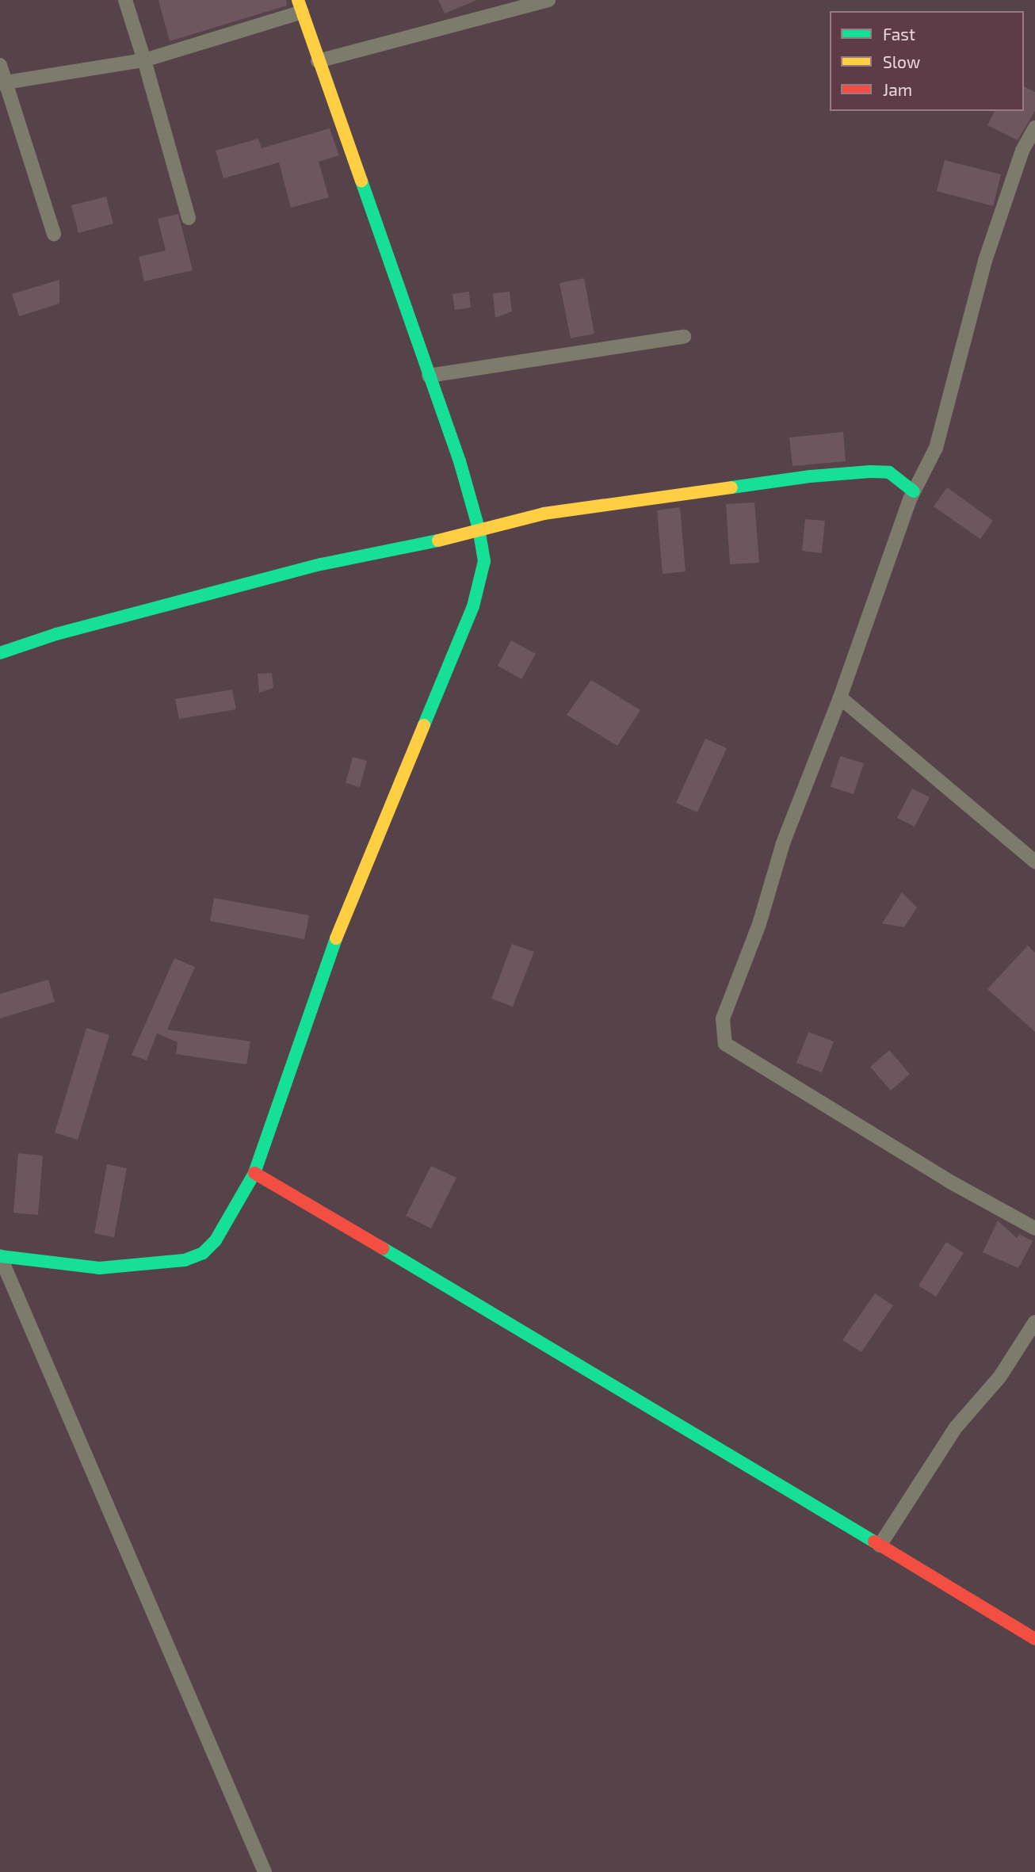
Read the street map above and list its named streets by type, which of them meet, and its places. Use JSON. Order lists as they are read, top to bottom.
{
  "legend": ["Fast", "Slow", "Jam"]
}
